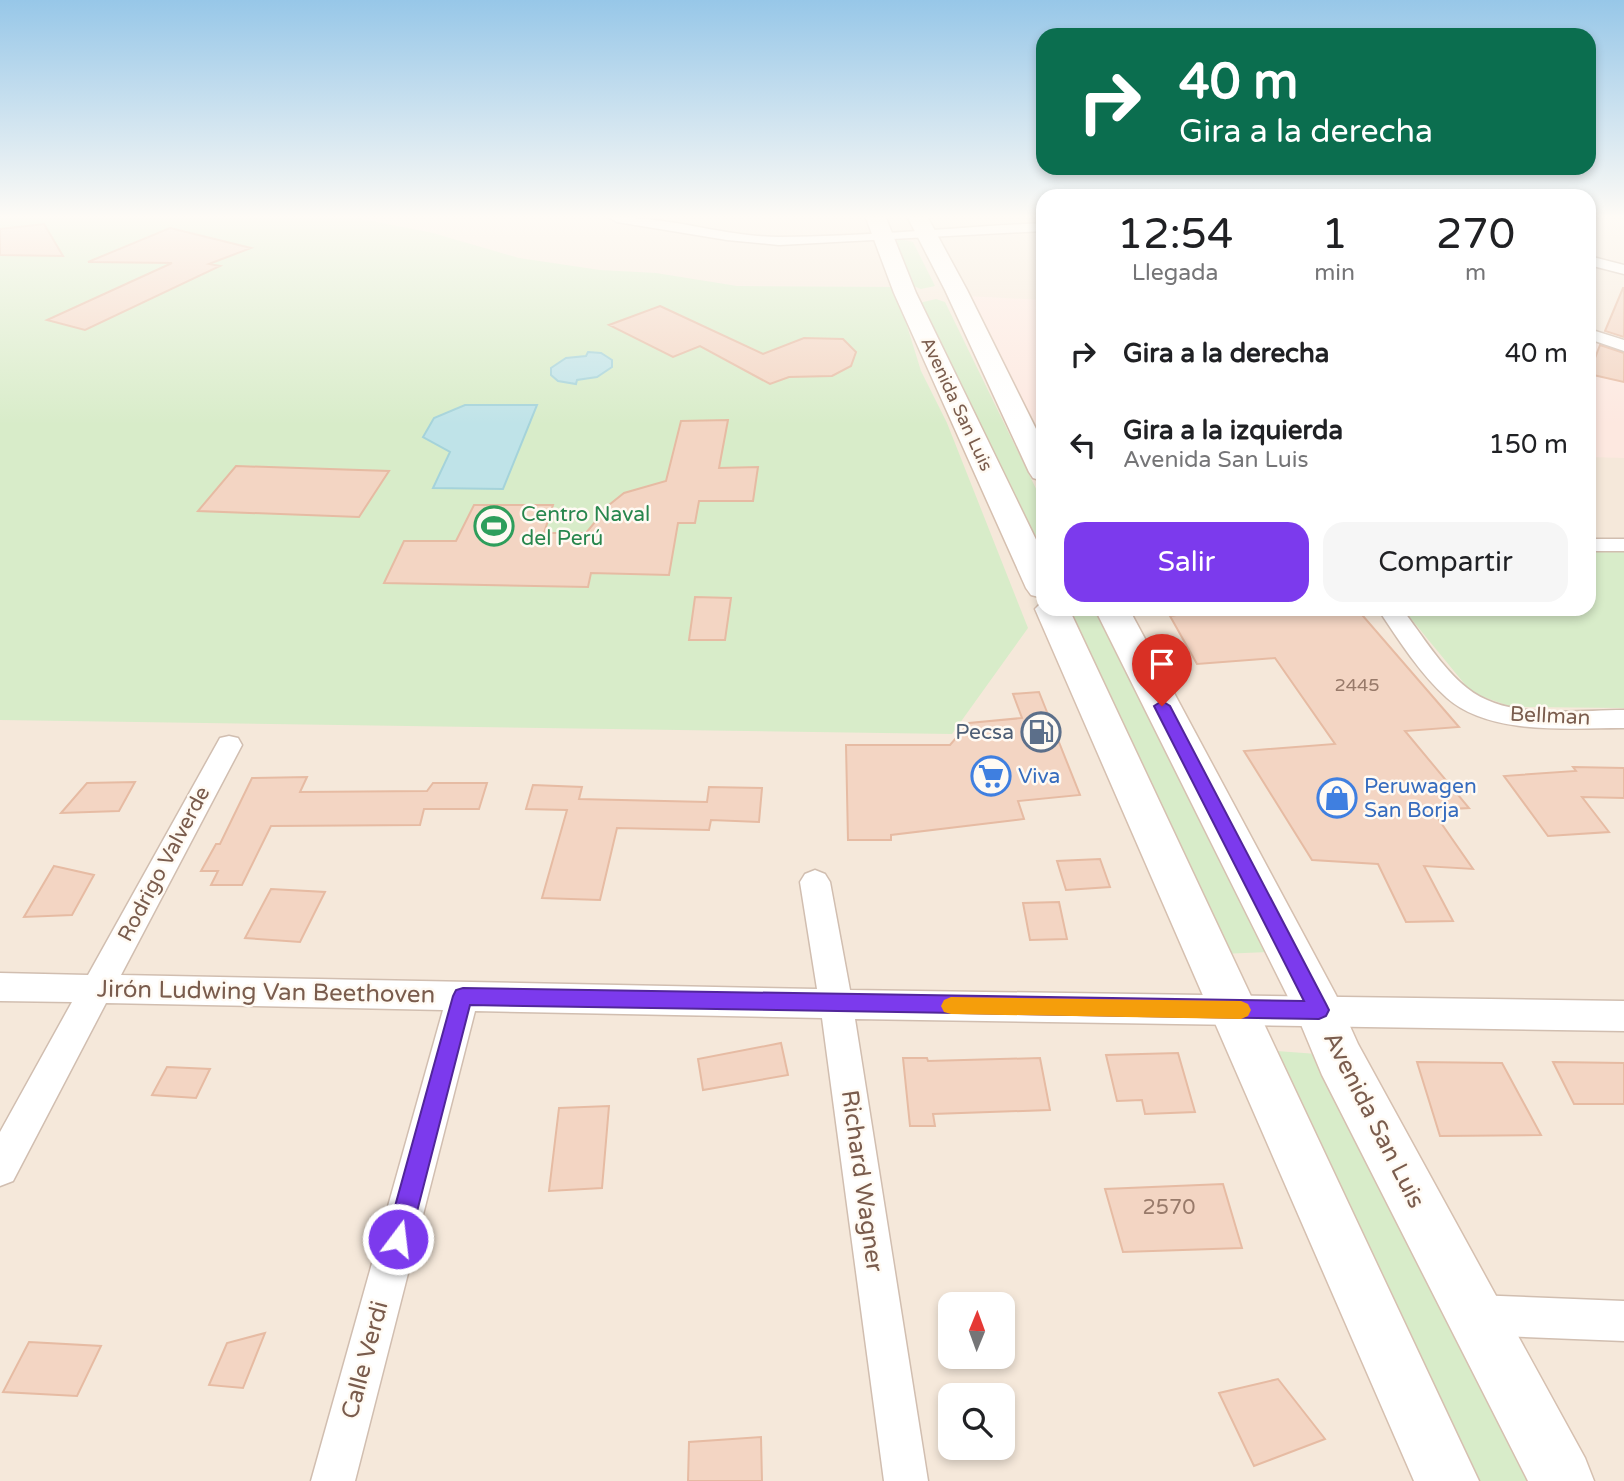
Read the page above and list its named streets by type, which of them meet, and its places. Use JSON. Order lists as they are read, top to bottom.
{
  "streets": {
    "main road": ["Avenida San Luis"],
    "street": [
      "Bellman",
      "Rodrigo Valverde",
      "Jirón Ludwing Van Beethoven",
      "Richard Wagner",
      "Calle Verdi"
    ]
  },
  "crossings": [
    ["Avenida San Luis", "Jirón Ludwing Van Beethoven"],
    ["Rodrigo Valverde", "Jirón Ludwing Van Beethoven"],
    ["Jirón Ludwing Van Beethoven", "Richard Wagner"],
    ["Jirón Ludwing Van Beethoven", "Calle Verdi"]
  ],
  "places": {
    "sports": ["Centro Naval del Perú"],
    "fuel station": ["Pecsa"],
    "supermarket": ["Viva"],
    "shop": ["Peruwagen San Borja"]
  },
  "house_numbers": ["2445", "2570"],
  "north": "top",
  "page": {
    "turn": ["40 m", "Gira a la derecha"],
    "eta": [
      "12:54",
      "Llegada",
      "1",
      "min",
      "270",
      "m"
    ],
    "list": [
      {
        "name": "Gira a la derecha",
        "value": "40 m"
      },
      {
        "name": "Gira a la izquierda",
        "note": "Avenida San Luis",
        "value": "150 m"
      }
    ],
    "buttons": ["Salir", "Compartir"]
  }
}
